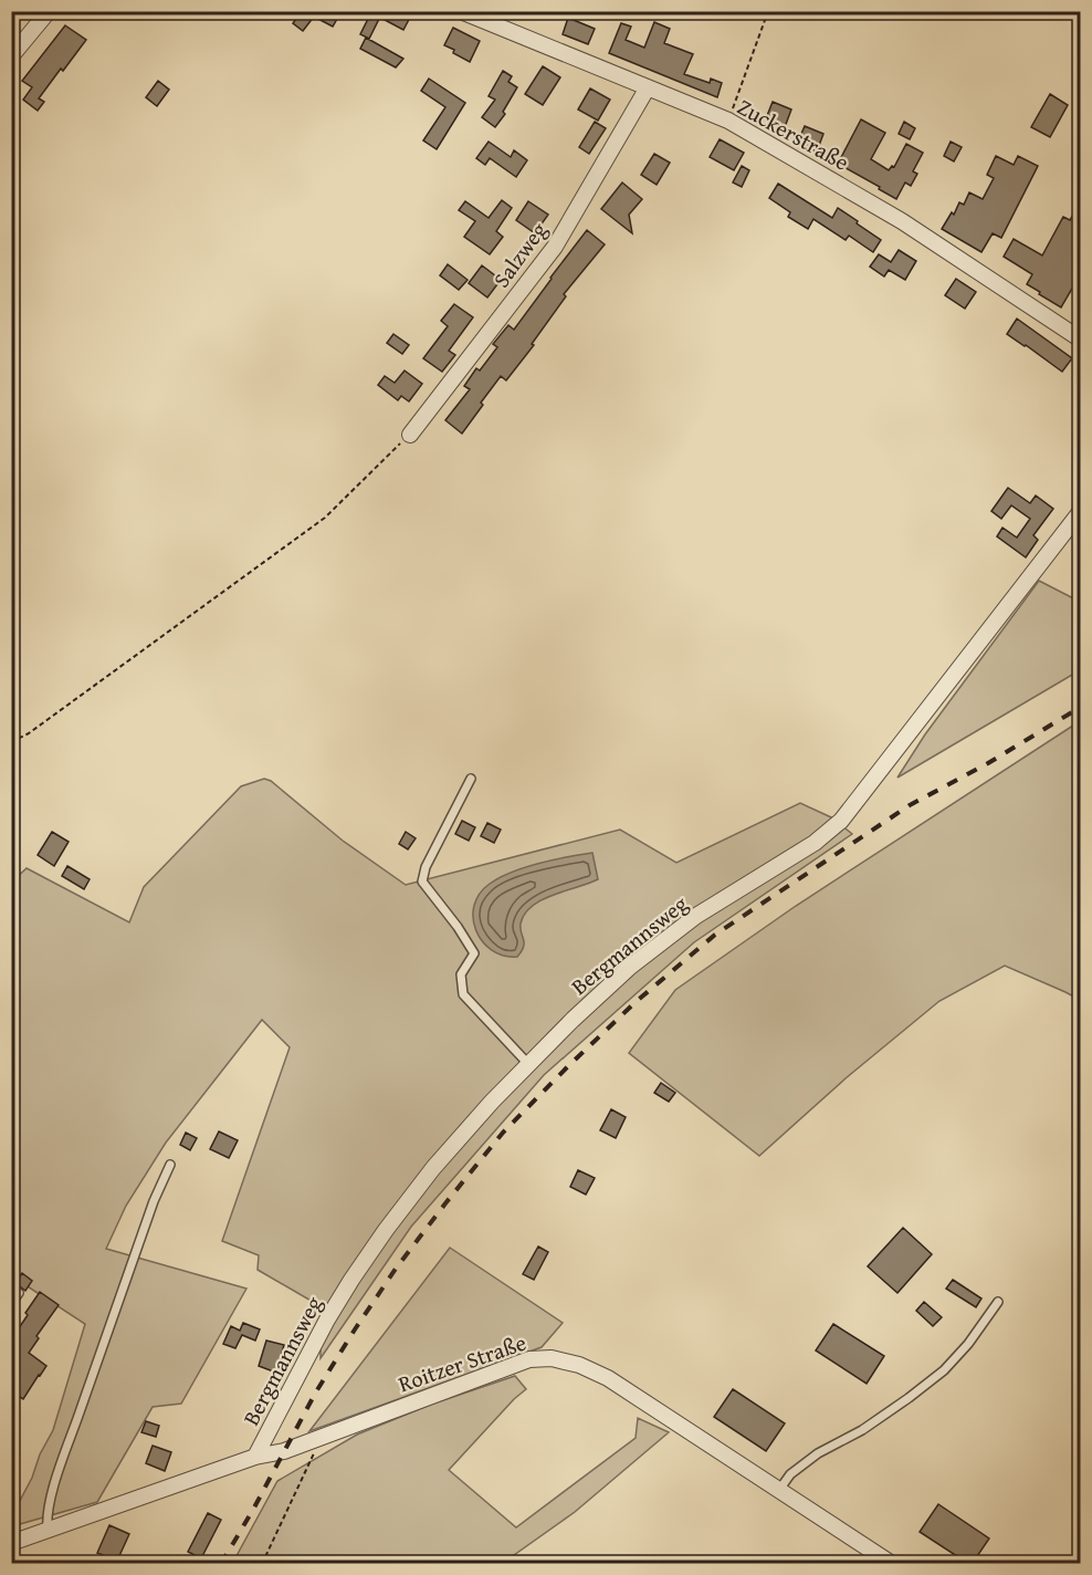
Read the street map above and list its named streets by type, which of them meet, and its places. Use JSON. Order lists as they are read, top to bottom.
{
  "streets": {
    "street": [
      "Zuckerstraße",
      "Salzweg",
      "Bergmannsweg",
      "Roitzer Straße"
    ]
  },
  "crossings": [
    ["Zuckerstraße", "Salzweg"],
    ["Bergmannsweg", "Roitzer Straße"]
  ]
}
